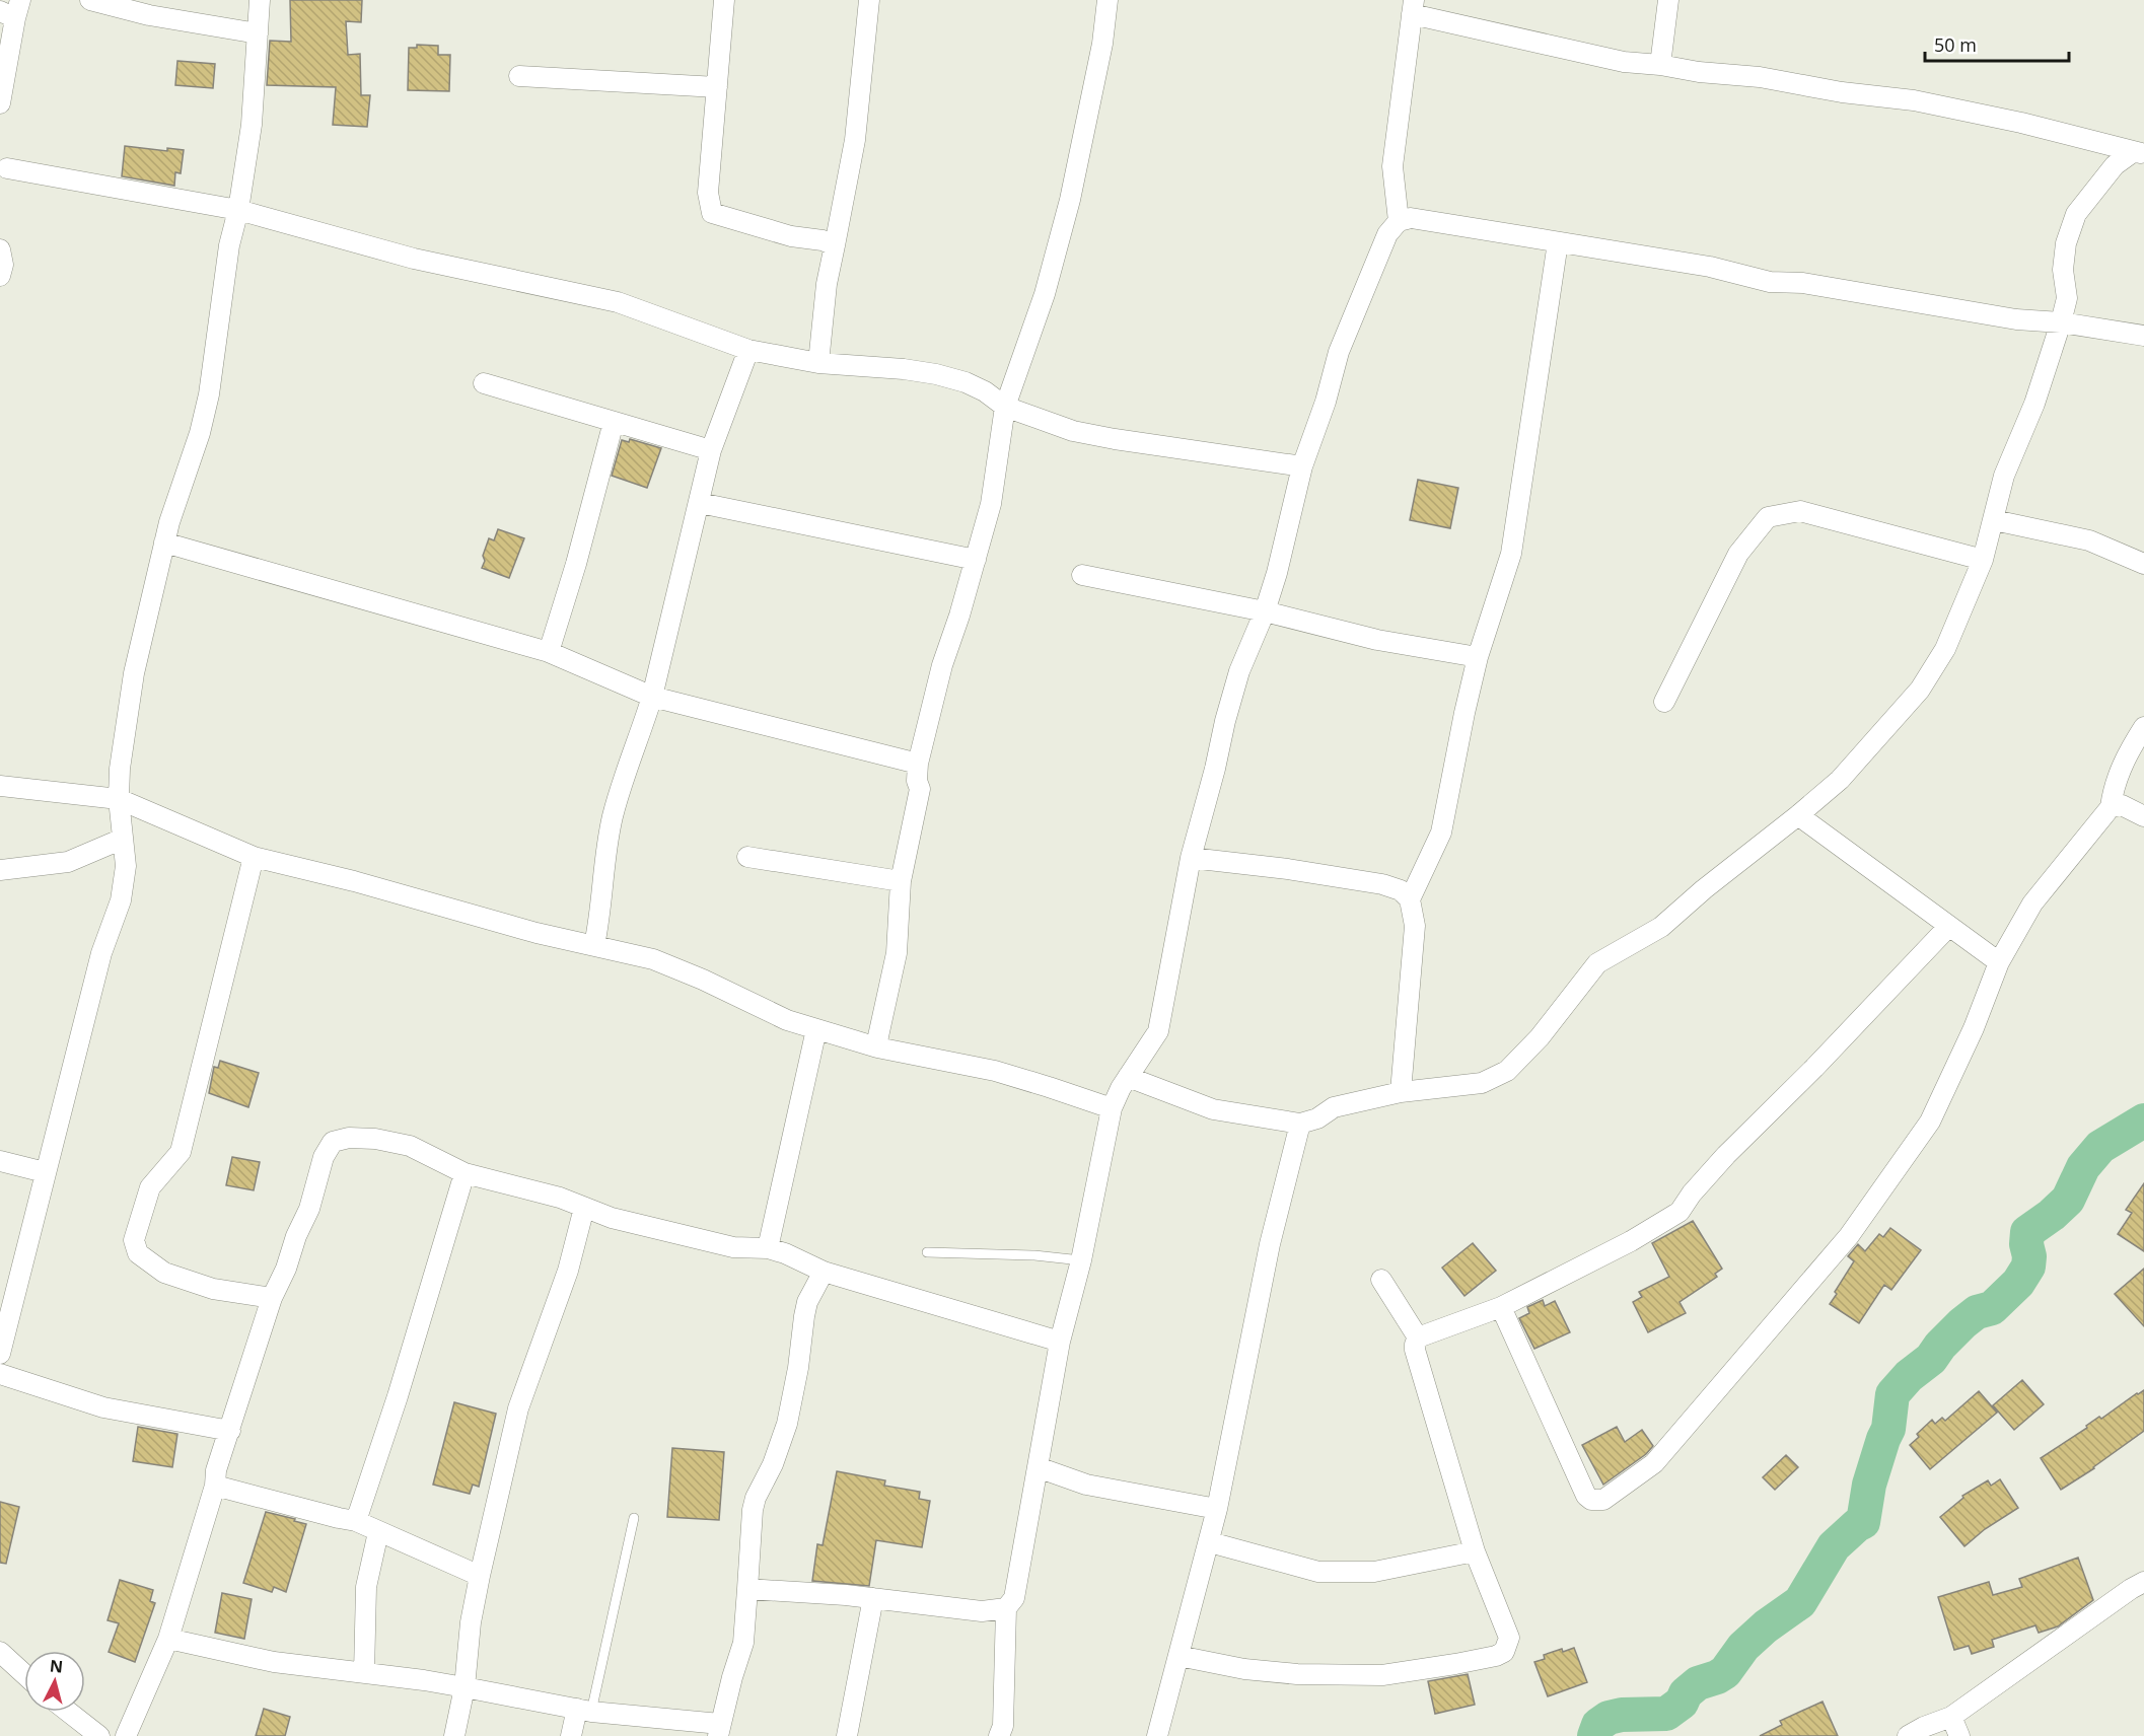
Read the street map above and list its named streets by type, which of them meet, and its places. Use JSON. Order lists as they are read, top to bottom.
{
  "scale_bar": "50 m",
  "north": "top"
}
